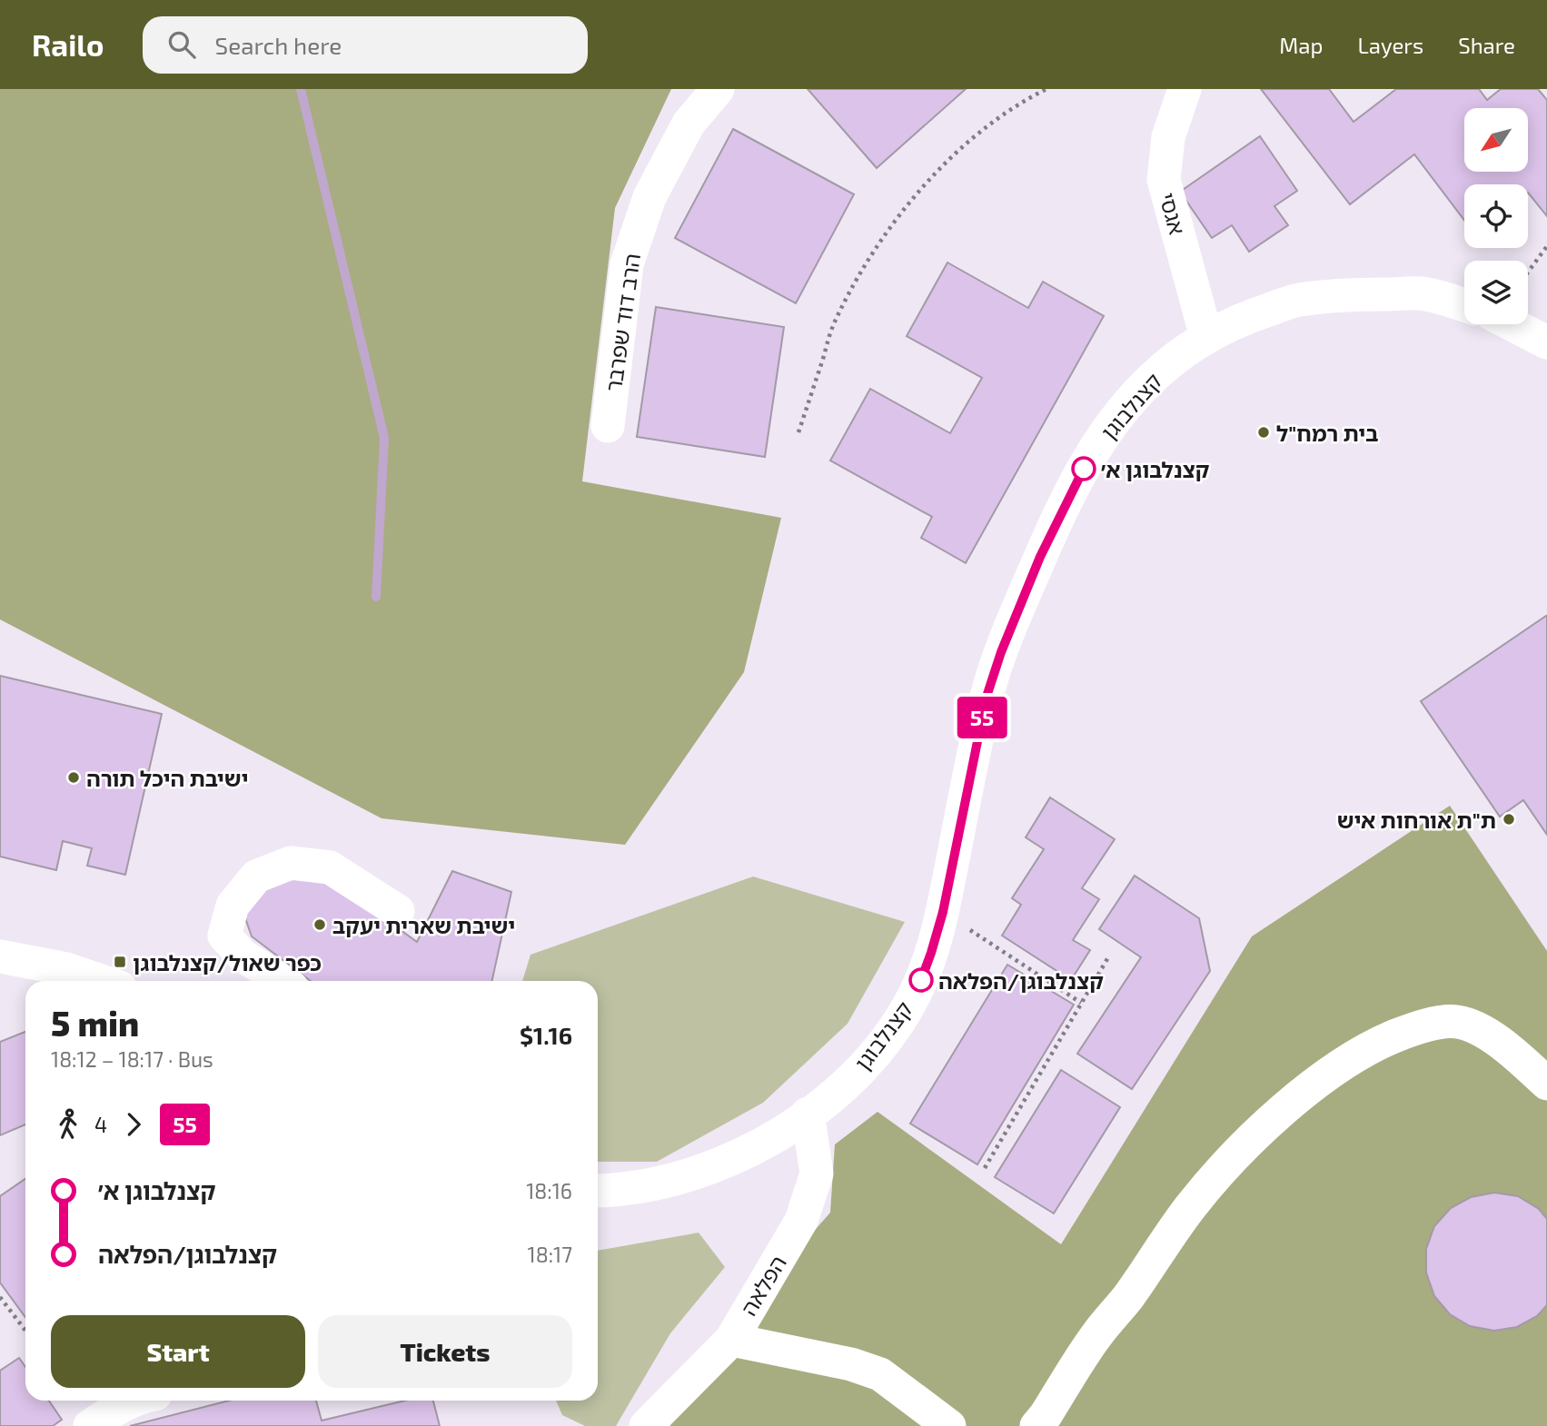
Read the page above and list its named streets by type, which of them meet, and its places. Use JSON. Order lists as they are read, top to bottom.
{
  "streets": {
    "street": [
      "אגסי",
      "הרב דוד שפרבר",
      "קצנלבוגן",
      "הפלאה"
    ]
  },
  "crossings": [
    ["אגסי", "קצנלבוגן"],
    ["קצנלבוגן", "הפלאה"]
  ],
  "places": {
    "other": [
      "בית רמח\"ל",
      "קצנלבוגן א׳",
      "ישיבת היכל תורה",
      "ת\"ת אורחות איש",
      "ישיבת שארית יעקב",
      "קצנלבוגן/הפלאה"
    ],
    "transit": ["כפר שאול/קצנלבוגן"]
  },
  "lines": ["bus line 55"],
  "north": "bottom left",
  "page": {
    "header": "Railo",
    "search": "Search here",
    "nav": ["Map", "Layers", "Share"],
    "on_map": "55",
    "heading": ["5 min", "18:12 – 18:17 · Bus", "$1.16"],
    "legs": ["4", "55"],
    "list": [
      {
        "name": "קצנלבוגן א׳",
        "value": "18:16"
      },
      {
        "name": "קצנלבוגן/הפלאה",
        "value": "18:17"
      }
    ],
    "buttons": ["Start", "Tickets"]
  }
}
